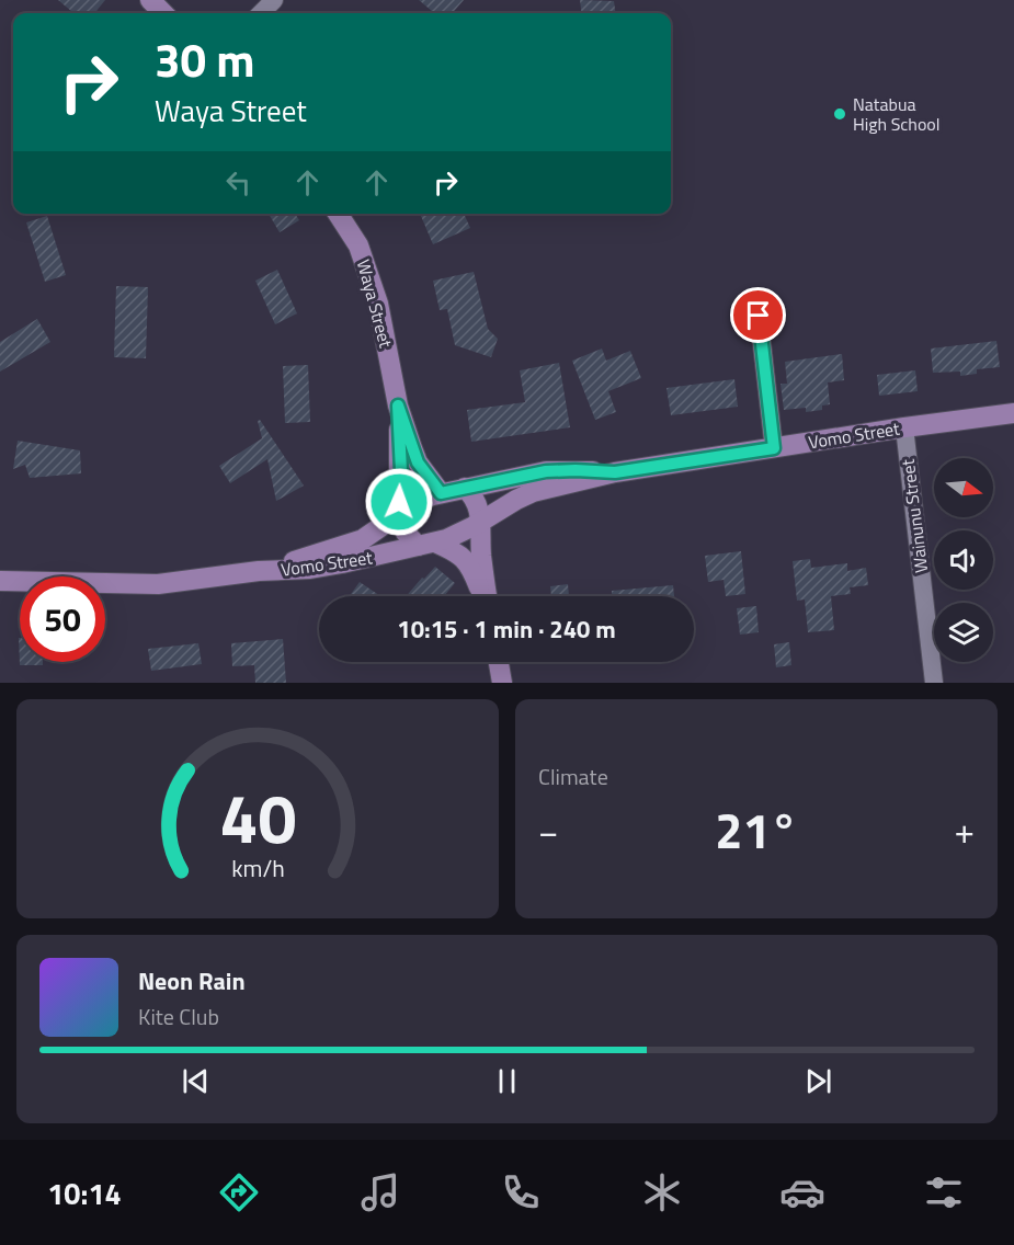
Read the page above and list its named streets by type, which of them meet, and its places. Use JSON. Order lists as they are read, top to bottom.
{
  "streets": {
    "main road": ["Waya Street", "Vomo Street"],
    "street": ["Wainunu Street"]
  },
  "crossings": [
    ["Waya Street", "Vomo Street"],
    ["Vomo Street", "Wainunu Street"]
  ],
  "places": ["Natabua High School"],
  "north": "right",
  "page": {
    "turn": ["30 m", "Waya Street"],
    "limit": "50",
    "trip": "10:15 · 1 min · 240 m",
    "tile": "Climate",
    "heat": ["−", "21°", "+"],
    "song": ["Neon Rain", "Kite Club"],
    "tabs": "10:14",
    "gauge": ["40", "km/h"]
  }
}
